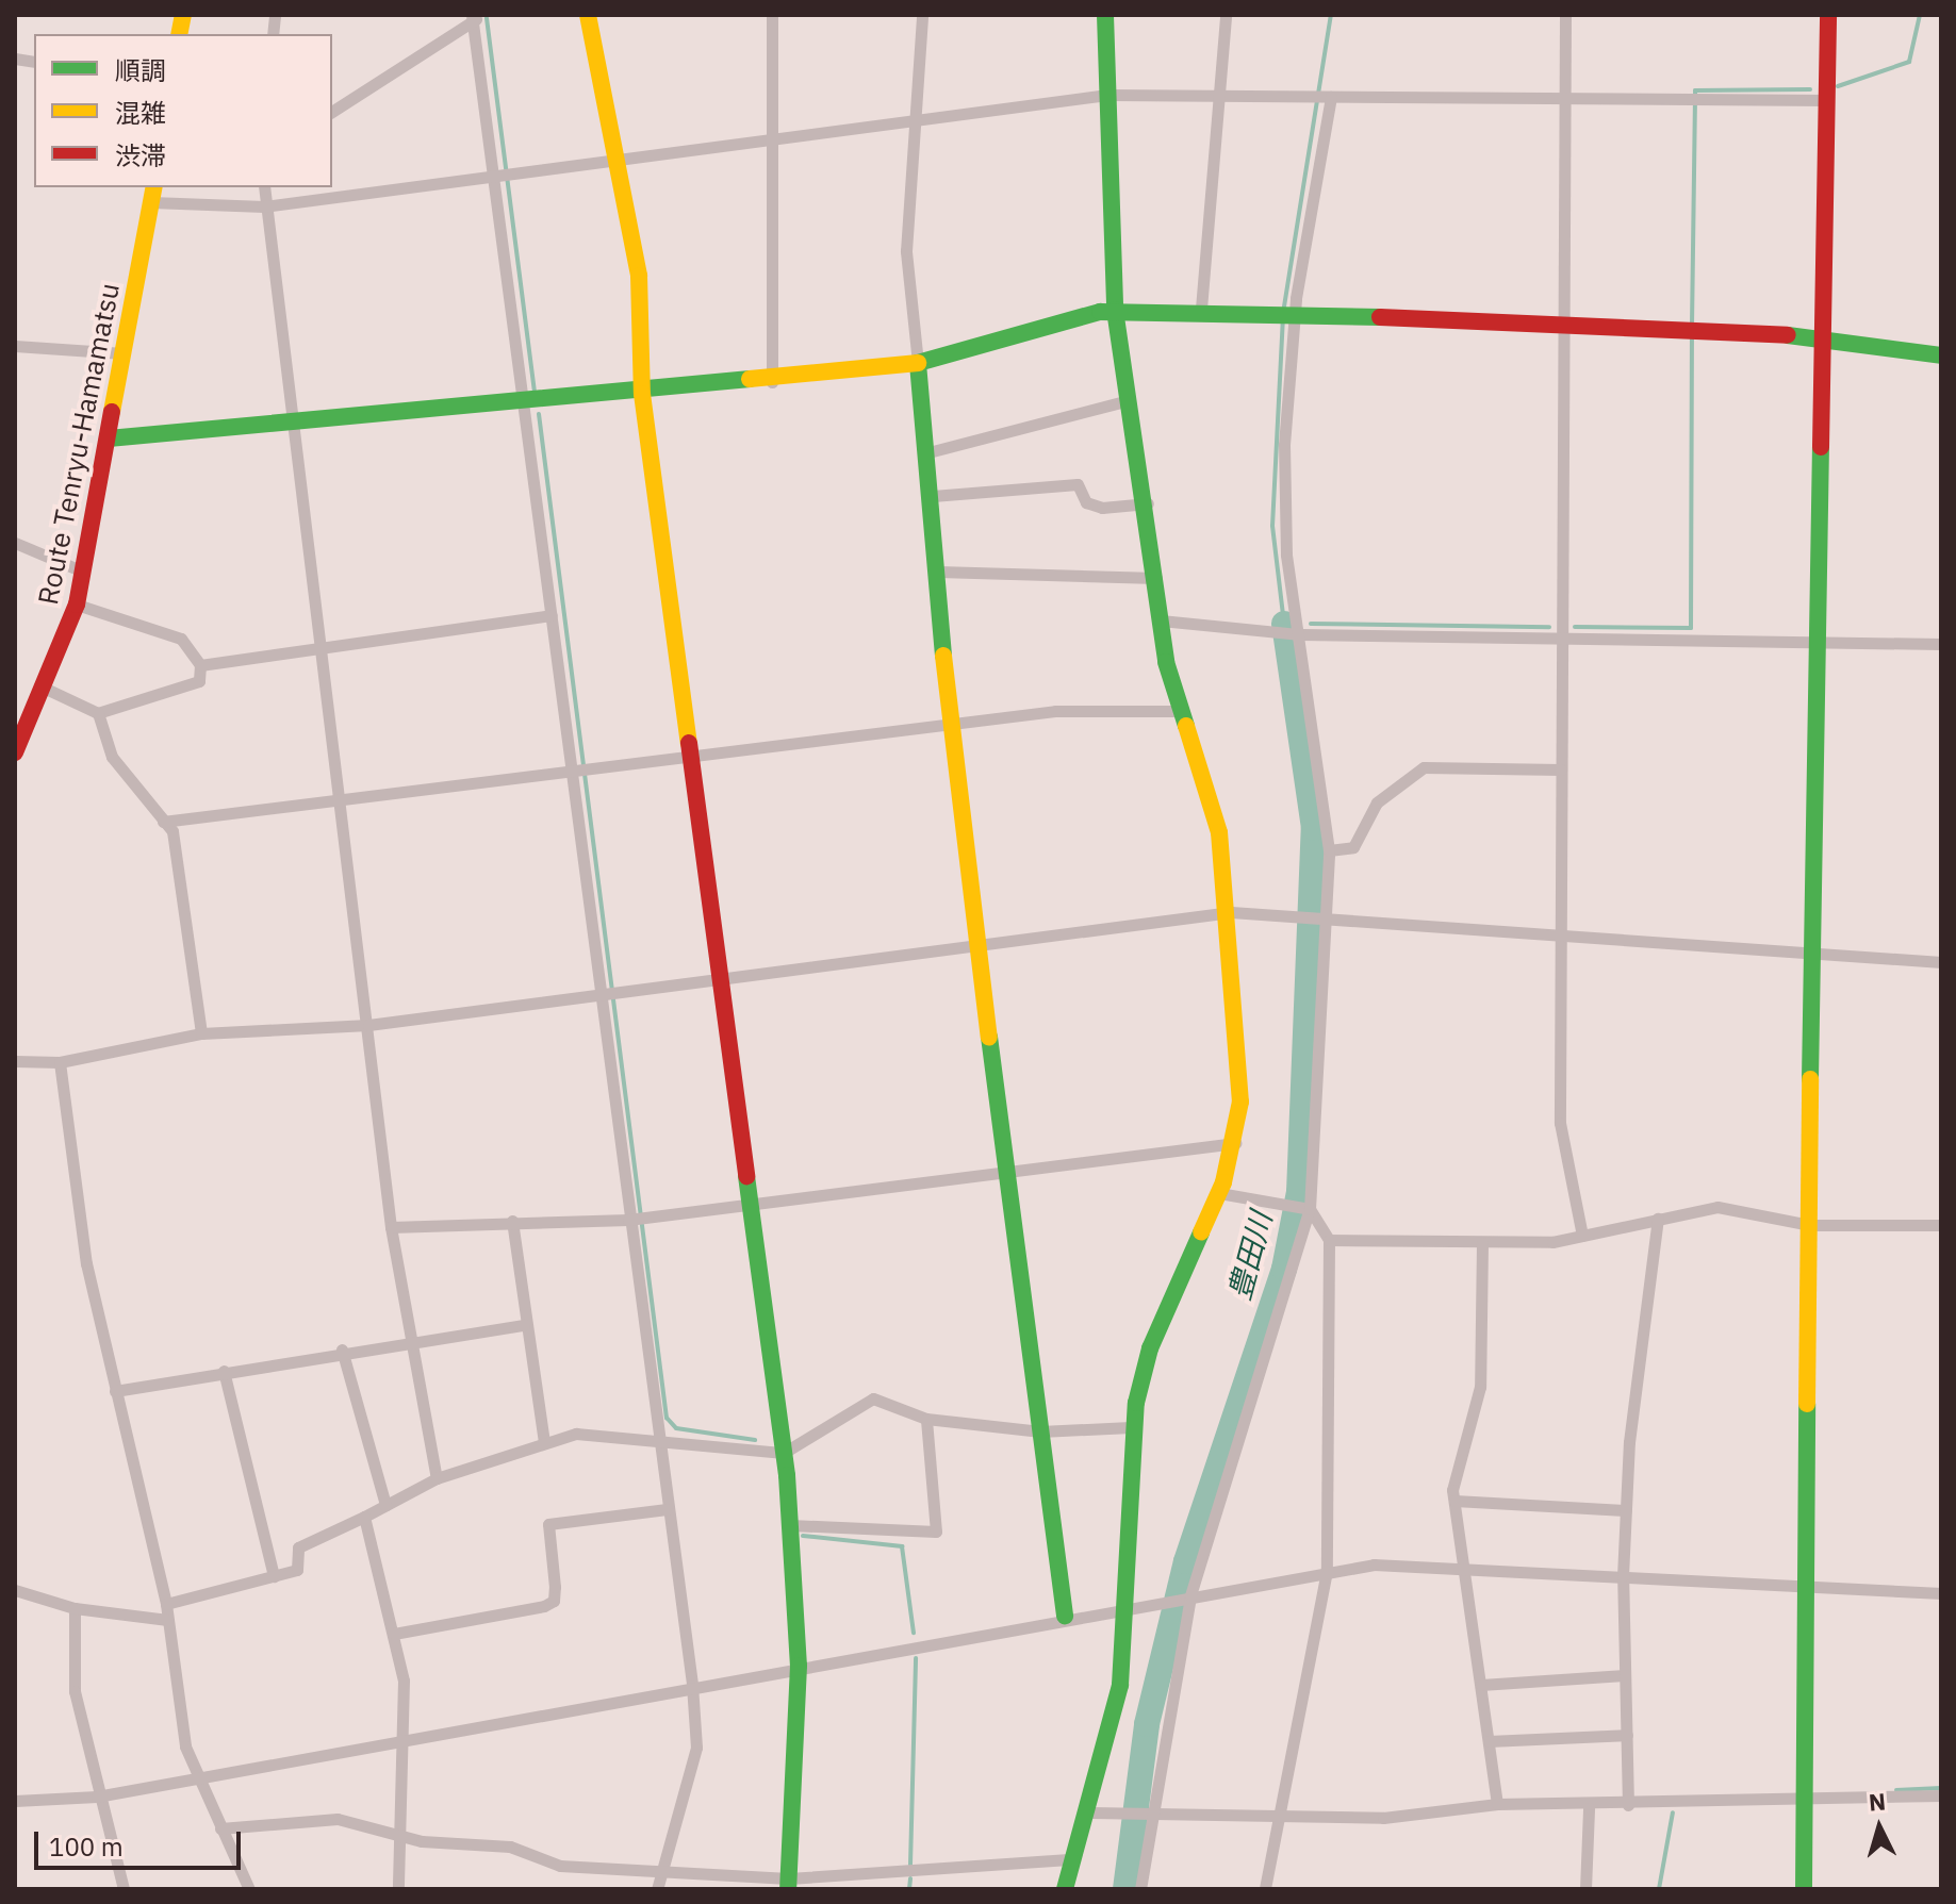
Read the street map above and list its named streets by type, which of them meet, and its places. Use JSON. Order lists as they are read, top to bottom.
{
  "streets": {
    "street": ["Route Tenryu-Hamamatsu"]
  },
  "water": ["豊田川"],
  "legend": ["順調", "混雑", "渋滞"],
  "scale_bar": "100 m",
  "north": "top"
}
